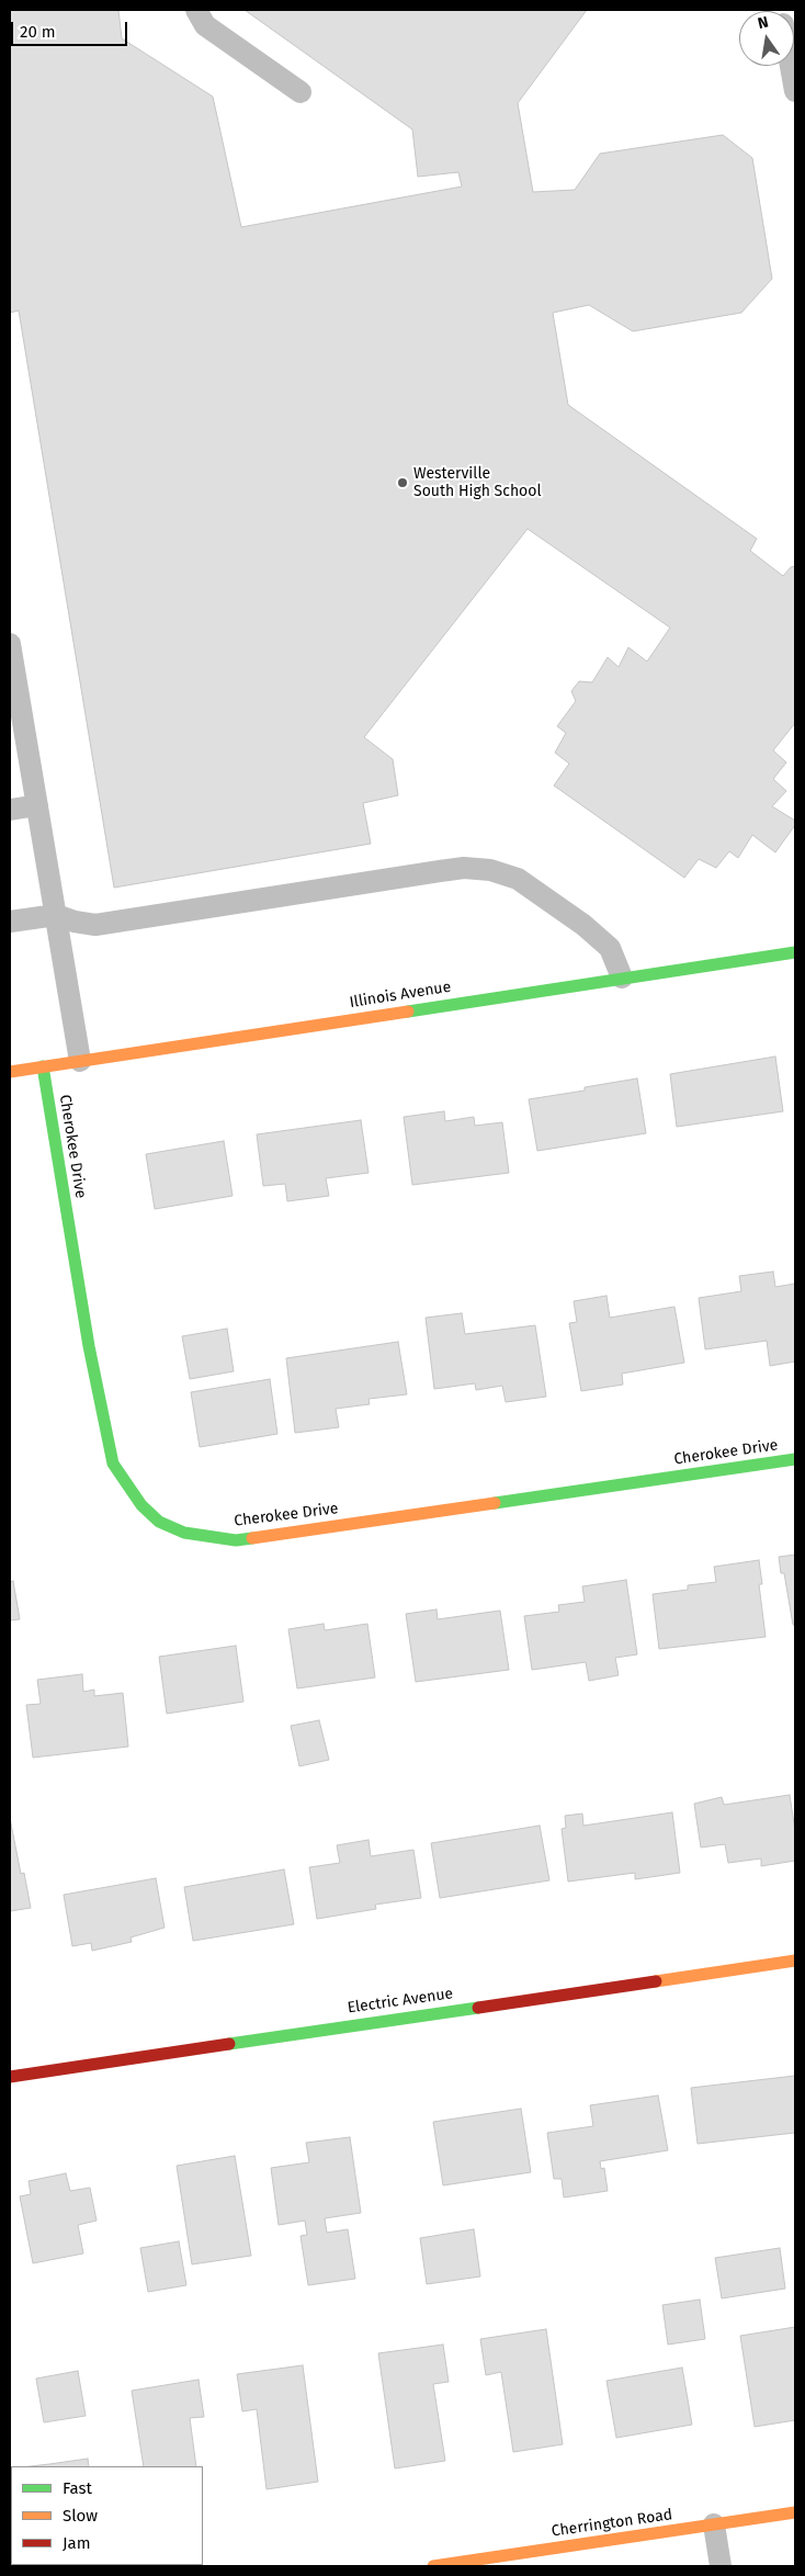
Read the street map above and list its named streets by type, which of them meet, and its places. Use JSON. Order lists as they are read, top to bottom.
{
  "streets": {
    "street": [
      "Illinois Avenue",
      "Cherokee Drive",
      "Electric Avenue",
      "Cherrington Road"
    ]
  },
  "crossings": [
    ["Illinois Avenue", "Cherokee Drive"]
  ],
  "places": ["Westerville South High School"],
  "legend": ["Fast", "Slow", "Jam"],
  "scale_bar": "20 m",
  "north": "top"
}
